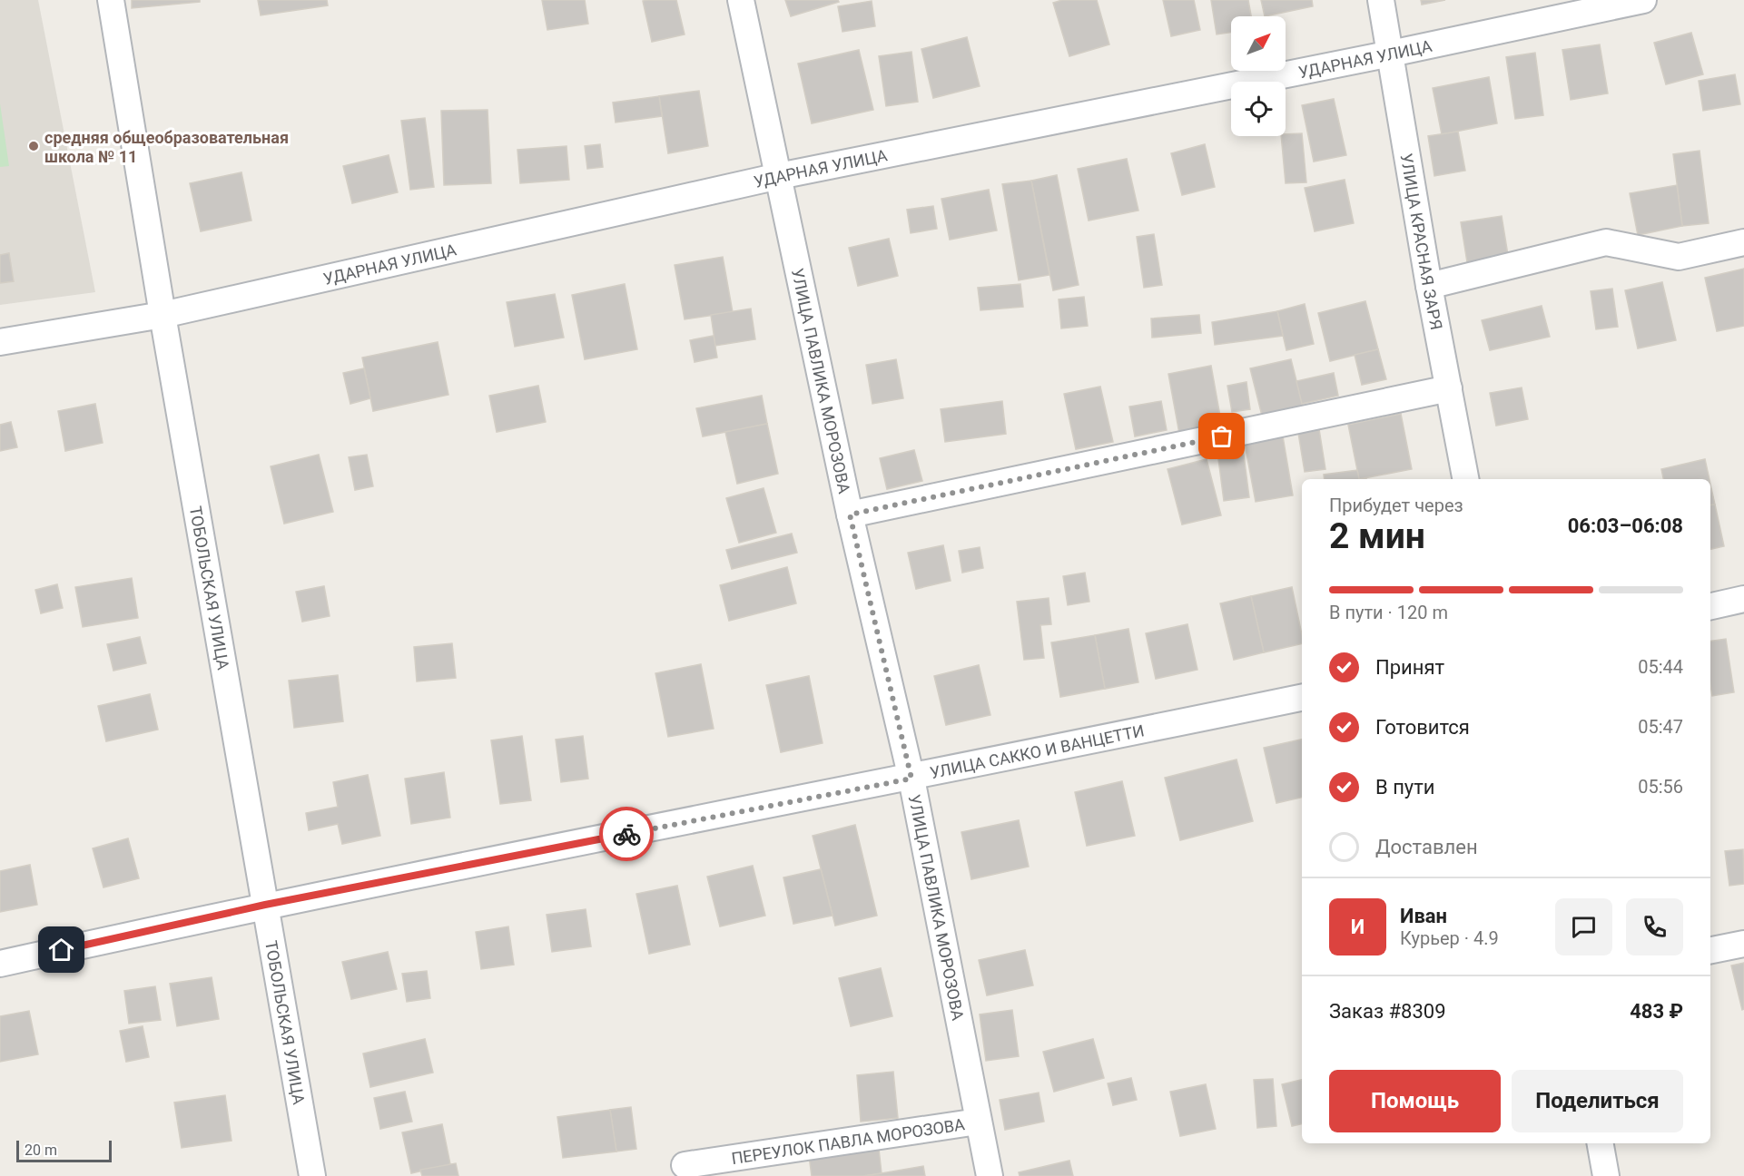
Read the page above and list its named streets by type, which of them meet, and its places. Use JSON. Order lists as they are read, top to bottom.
{
  "streets": {
    "street": [
      "УДАРНАЯ УЛИЦА",
      "УЛИЦА КРАСНАЯ ЗАРЯ",
      "УЛИЦА ПАВЛИКА МОРОЗОВА",
      "ТОБОЛЬСКАЯ УЛИЦА",
      "УЛИЦА САККО И ВАНЦЕТТИ",
      "ПЕРЕУЛОК ПАВЛА МОРОЗОВА"
    ]
  },
  "crossings": [
    ["УДАРНАЯ УЛИЦА", "УЛИЦА КРАСНАЯ ЗАРЯ"],
    ["УДАРНАЯ УЛИЦА", "УЛИЦА ПАВЛИКА МОРОЗОВА"],
    ["УДАРНАЯ УЛИЦА", "ТОБОЛЬСКАЯ УЛИЦА"],
    ["УЛИЦА ПАВЛИКА МОРОЗОВА", "УЛИЦА САККО И ВАНЦЕТТИ"],
    ["УЛИЦА ПАВЛИКА МОРОЗОВА", "ПЕРЕУЛОК ПАВЛА МОРОЗОВА"],
    ["ТОБОЛЬСКАЯ УЛИЦА", "УЛИЦА САККО И ВАНЦЕТТИ"]
  ],
  "places": ["средняя общеобразовательная школа № 11"],
  "scale_bar": "20 m",
  "north": "top right",
  "page": {
    "heading": ["2 мин", "Прибудет через", "06:03–06:08"],
    "panel": [
      "Иван",
      "Курьер · 4.9",
      "Заказ #8309",
      "483 ₽"
    ],
    "bar": "В пути · 120 m",
    "list": [
      ["Принят", "05:44"],
      ["Готовится", "05:47"],
      ["В пути", "05:56"],
      "Доставлен"
    ],
    "round": "И",
    "buttons": ["Помощь", "Поделиться"],
    "scale": "20 m"
  }
}
